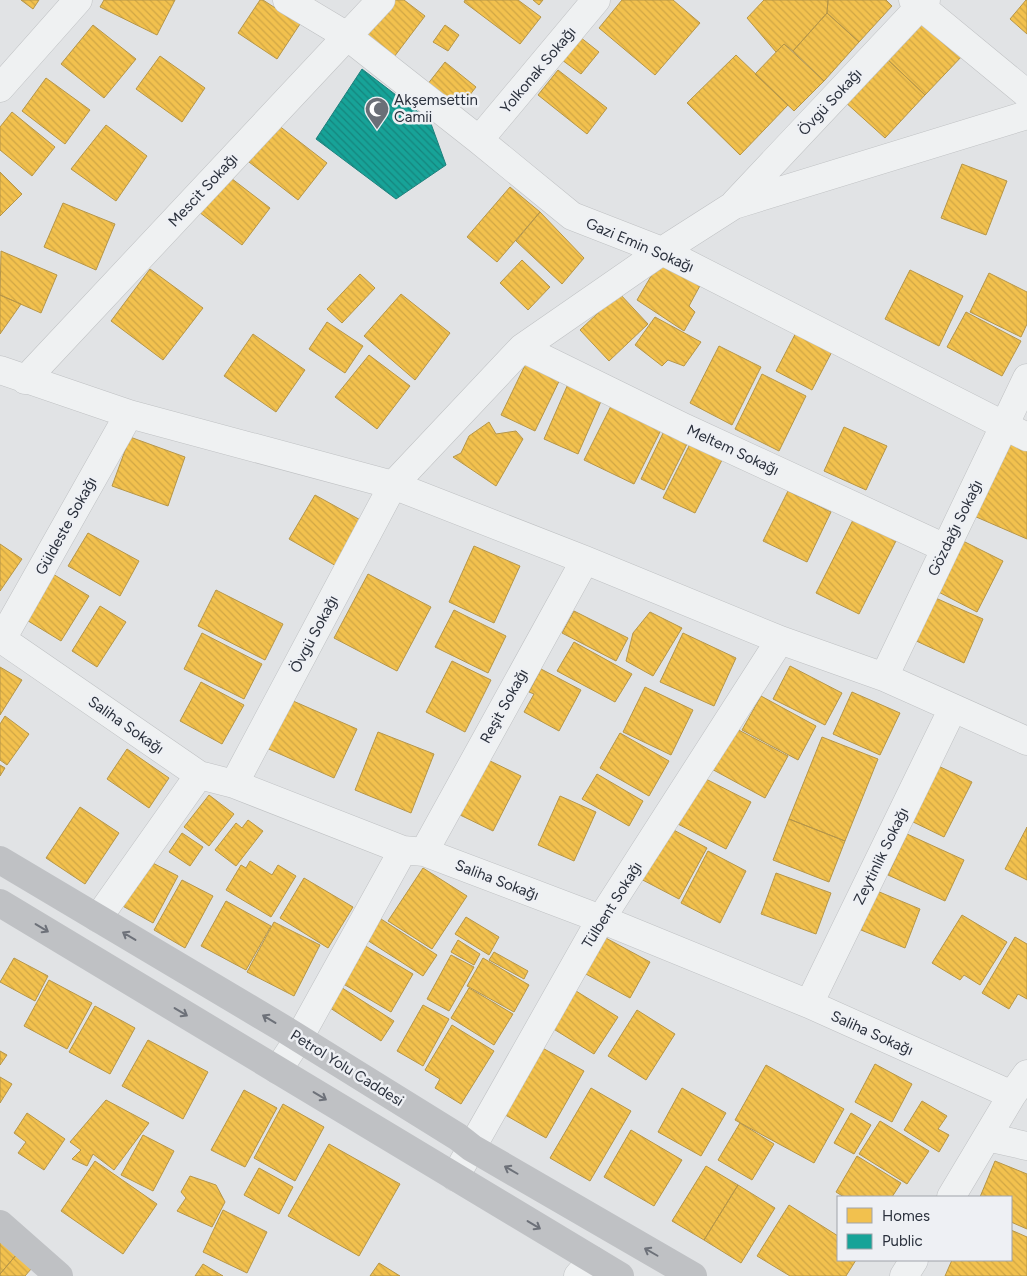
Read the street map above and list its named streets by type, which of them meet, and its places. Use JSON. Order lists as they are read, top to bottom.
{
  "streets": {
    "main road": ["Petrol Yolu Caddesi"],
    "street": [
      "Yolkonak Sokağı",
      "Övgü Sokağı",
      "Mescit Sokağı",
      "Gazi Emin Sokağı",
      "Meltem Sokağı",
      "Güldeste Sokağı",
      "Gözdağı Sokağı",
      "Reşit Sokağı",
      "Saliha Sokağı",
      "Zeytinlik Sokağı",
      "Tülbent Sokağı"
    ]
  },
  "crossings": [
    ["Yolkonak Sokağı", "Gazi Emin Sokağı"],
    ["Övgü Sokağı", "Gazi Emin Sokağı"],
    ["Övgü Sokağı", "Meltem Sokağı"],
    ["Övgü Sokağı", "Saliha Sokağı"],
    ["Mescit Sokağı", "Gazi Emin Sokağı"],
    ["Gazi Emin Sokağı", "Gözdağı Sokağı"],
    ["Meltem Sokağı", "Gözdağı Sokağı"],
    ["Güldeste Sokağı", "Saliha Sokağı"],
    ["Reşit Sokağı", "Saliha Sokağı"],
    ["Reşit Sokağı", "Petrol Yolu Caddesi"],
    ["Saliha Sokağı", "Zeytinlik Sokağı"],
    ["Saliha Sokağı", "Tülbent Sokağı"],
    ["Tülbent Sokağı", "Petrol Yolu Caddesi"]
  ],
  "places": {
    "mosque": ["Akşemsettin Camii"]
  },
  "legend": ["Homes", "Public"]
}
